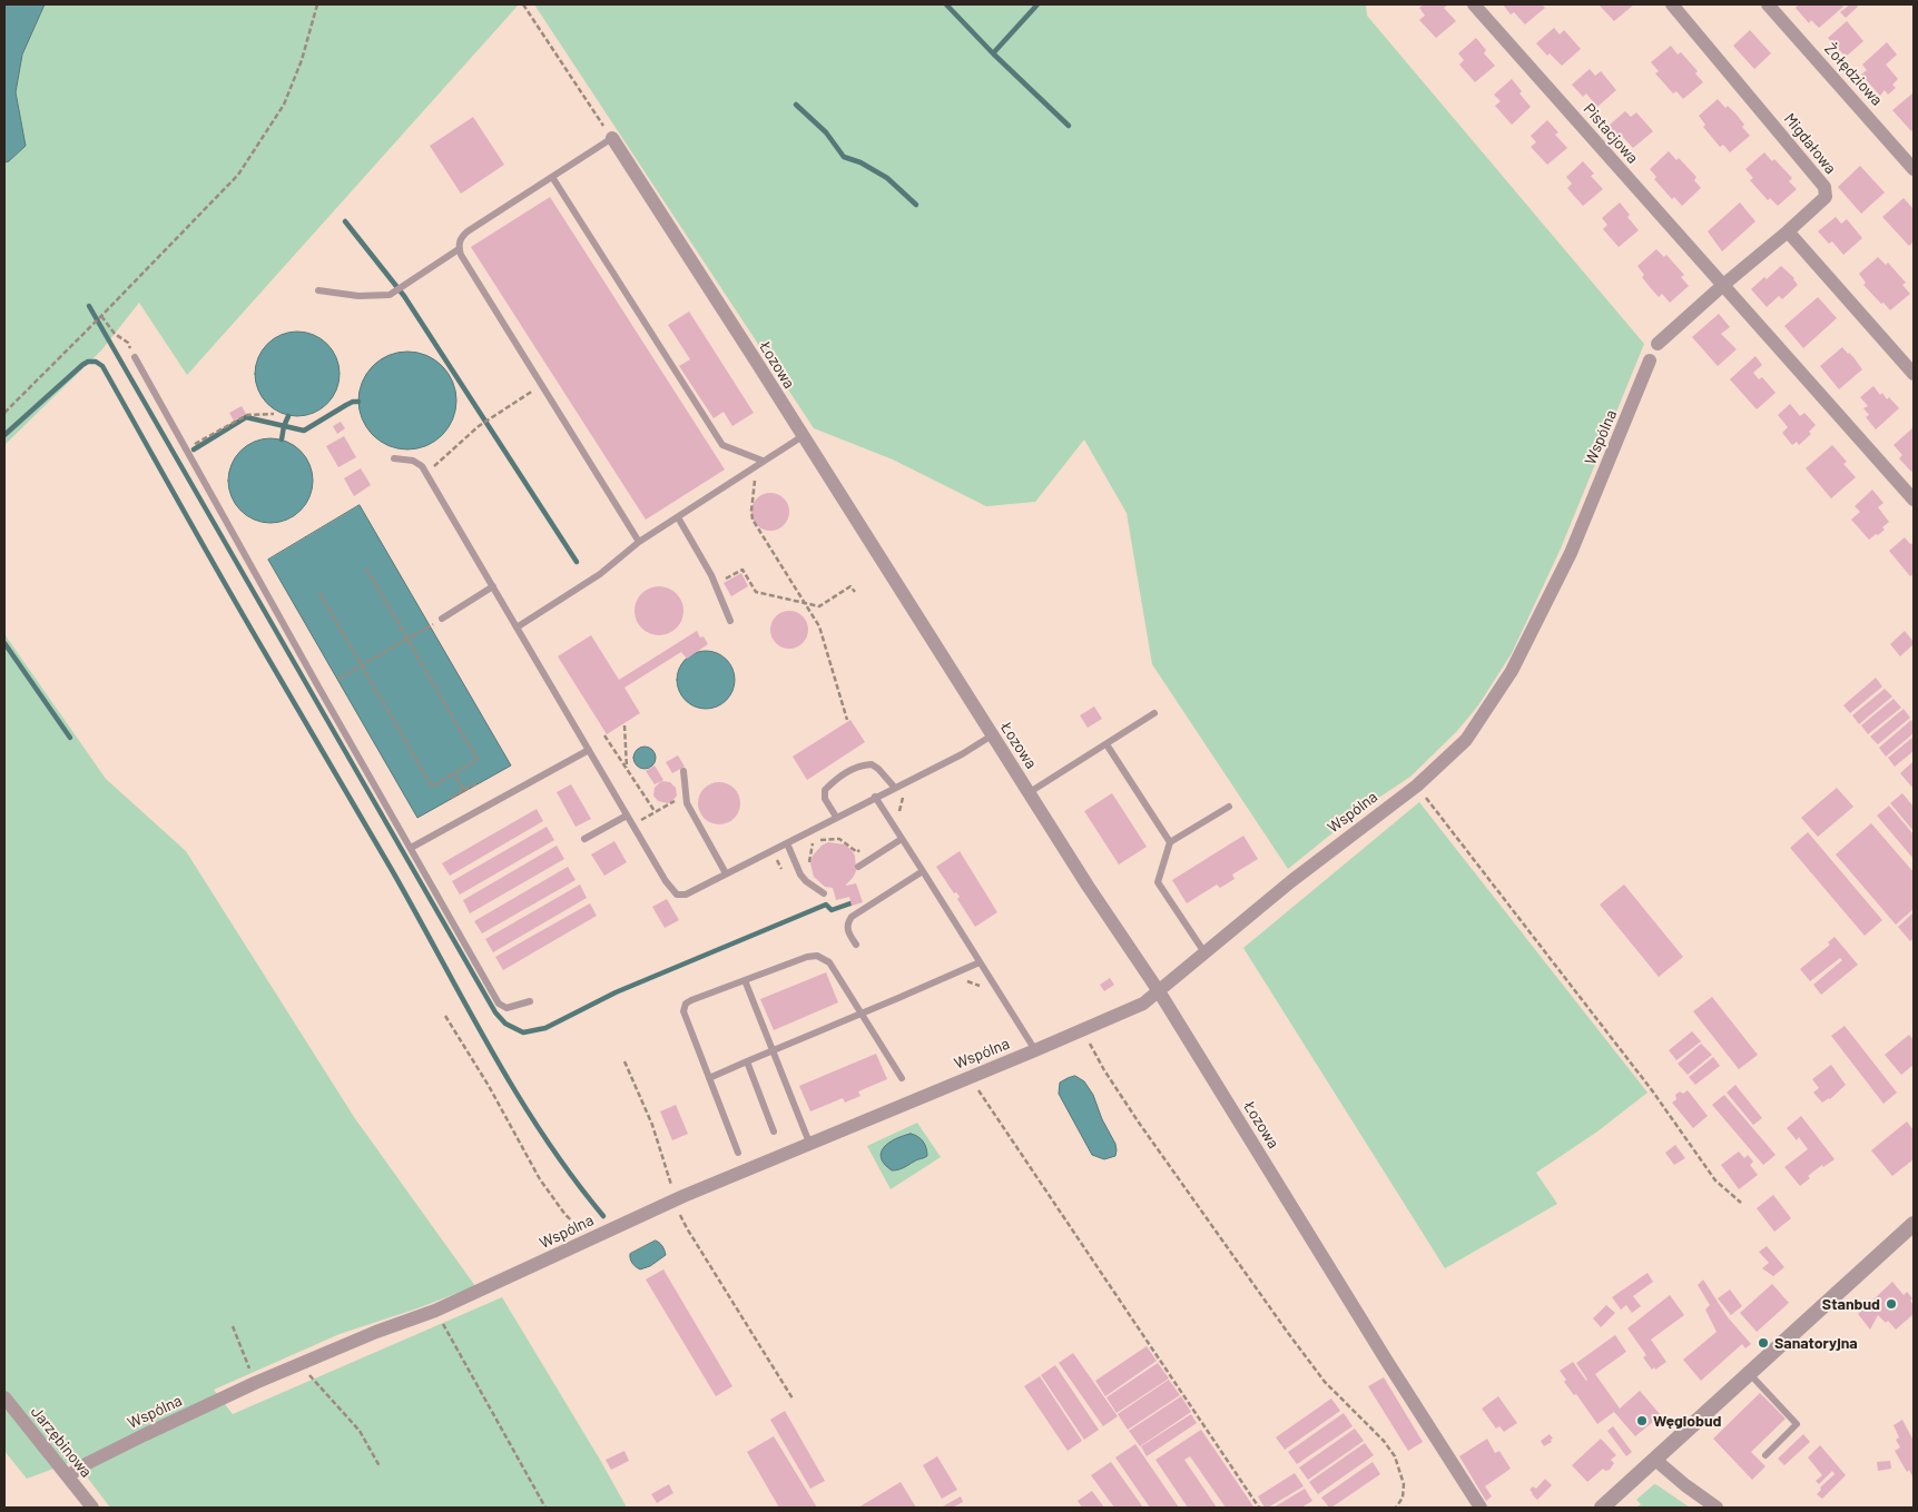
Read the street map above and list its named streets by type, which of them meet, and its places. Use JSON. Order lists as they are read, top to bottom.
{
  "streets": {
    "street": [
      "Żołędziowa",
      "Pistacjowa",
      "Migdałowa",
      "Łozowa",
      "Wspólna",
      "Jarzębinowa"
    ]
  },
  "crossings": [
    ["Łozowa", "Wspólna"],
    ["Wspólna", "Jarzębinowa"]
  ],
  "places": ["Stanbud", "Sanatoryjna", "Węglobud"]
}
